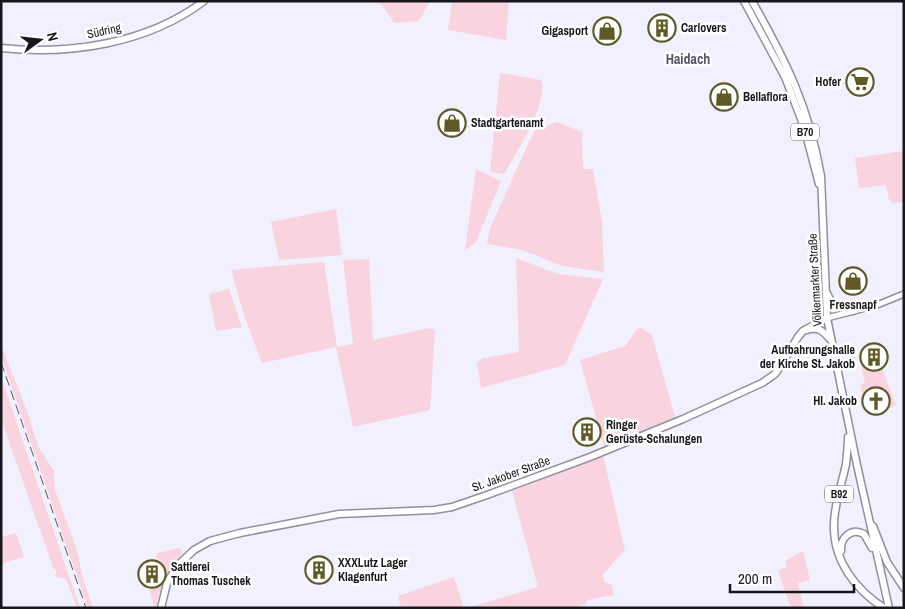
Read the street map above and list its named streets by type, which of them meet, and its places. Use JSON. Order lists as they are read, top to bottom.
{
  "streets": {
    "main road": [
      "Südring",
      "B70",
      "Völkermarkter Straße",
      "St. Jakober Straße",
      "B92"
    ]
  },
  "crossings": [
    ["B70", "Völkermarkter Straße"],
    ["B70", "B92"],
    ["Völkermarkter Straße", "St. Jakober Straße"],
    ["Völkermarkter Straße", "B92"]
  ],
  "districts": ["Haidach"],
  "places": {
    "building": [
      "Carlovers",
      "Aufbahrungshalle der Kirche St. Jakob",
      "Ringer Gerüste-Schalungen",
      "XXXLutz Lager Klagenfurt",
      "Sattlerei Thomas Tuschek"
    ],
    "shop": [
      "Gigasport",
      "Bellaflora",
      "Stadtgartenamt",
      "Fressnapf"
    ],
    "supermarket": ["Hofer"],
    "church": ["Hl. Jakob"]
  },
  "scale_bar": "200 m",
  "north": "right"
}
